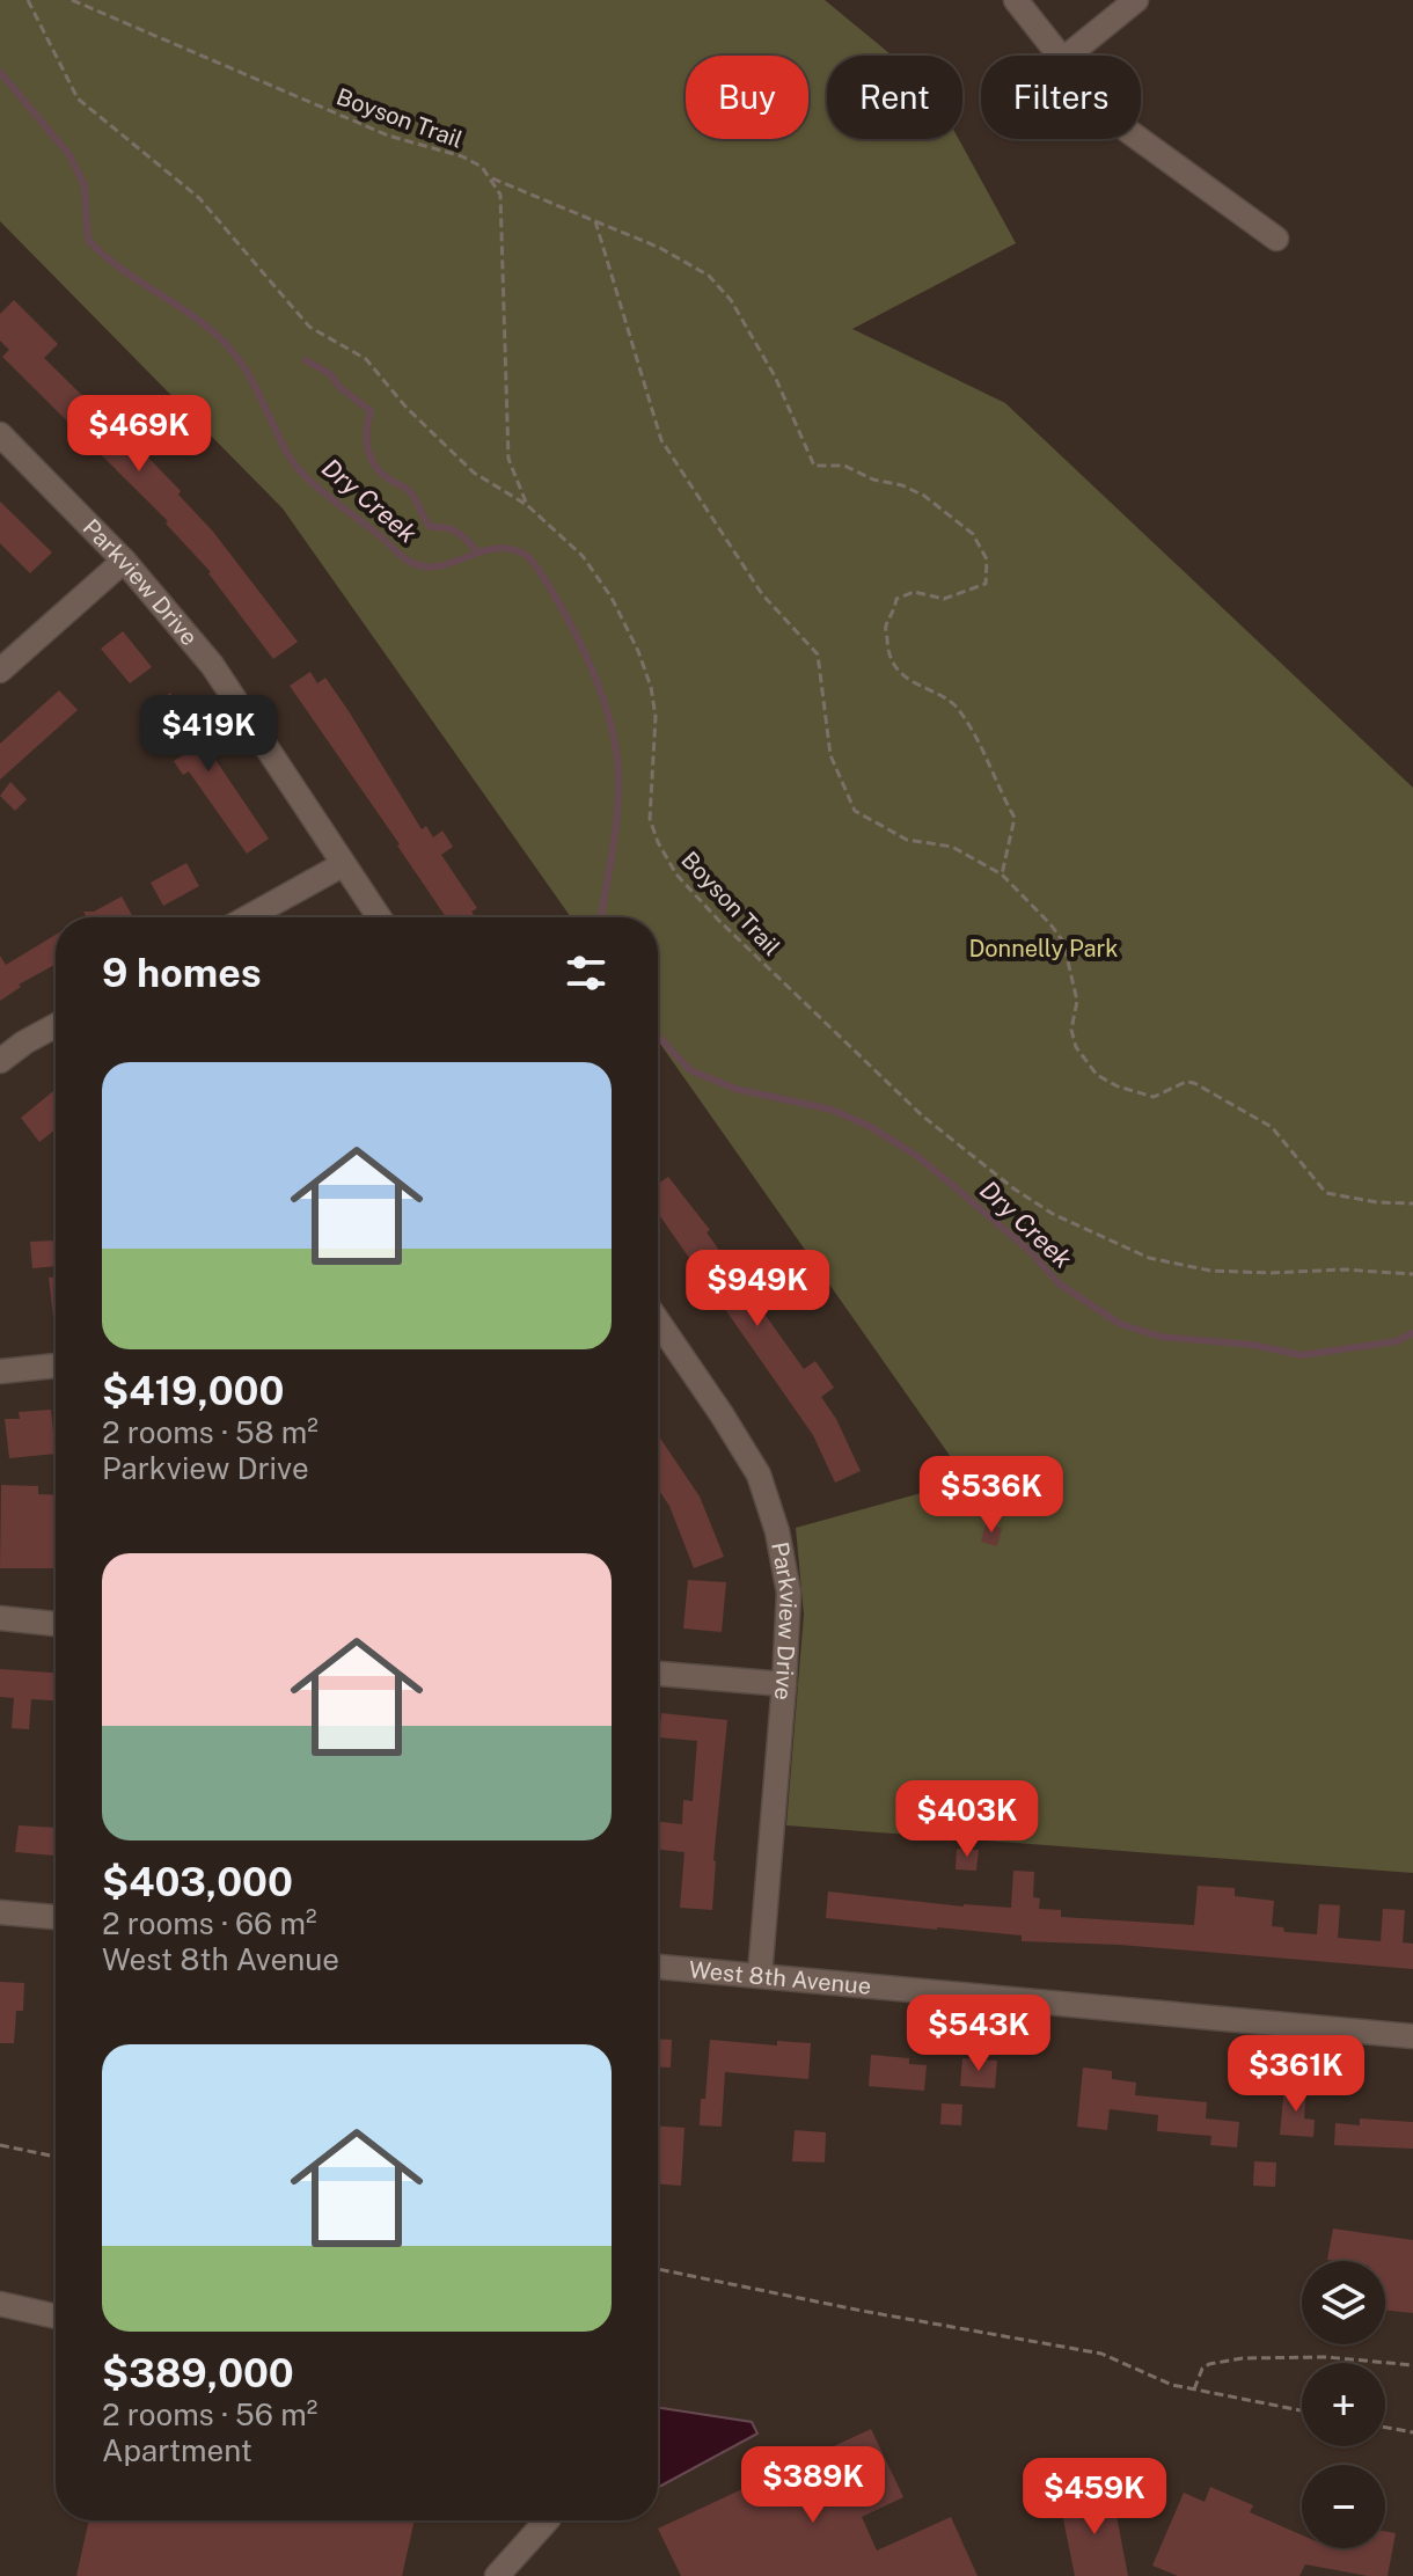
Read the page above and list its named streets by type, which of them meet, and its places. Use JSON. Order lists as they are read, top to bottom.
{
  "streets": {
    "street": ["Parkview Drive", "West 8th Avenue"],
    "path": ["Boyson Trail"]
  },
  "crossings": [
    ["Parkview Drive", "West 8th Avenue"]
  ],
  "water": ["Dry Creek"],
  "parks": ["Donnelly Park"],
  "page": {
    "chip": ["Buy", "Rent", "Filters"],
    "price": [
      "$469K",
      "$419K",
      "$949K",
      "$536K",
      "$403K",
      "$543K",
      "$361K",
      "$389K",
      "$459K"
    ],
    "heading": "9 homes",
    "list": [
      {
        "name": "$419,000",
        "note": "2 rooms · 58 m² · Parkview Drive"
      },
      {
        "name": "$403,000",
        "note": "2 rooms · 66 m² · West 8th Avenue"
      },
      {
        "name": "$389,000",
        "note": "2 rooms · 56 m² · Apartment"
      }
    ],
    "map_buttons": ["+", "−"]
  }
}
